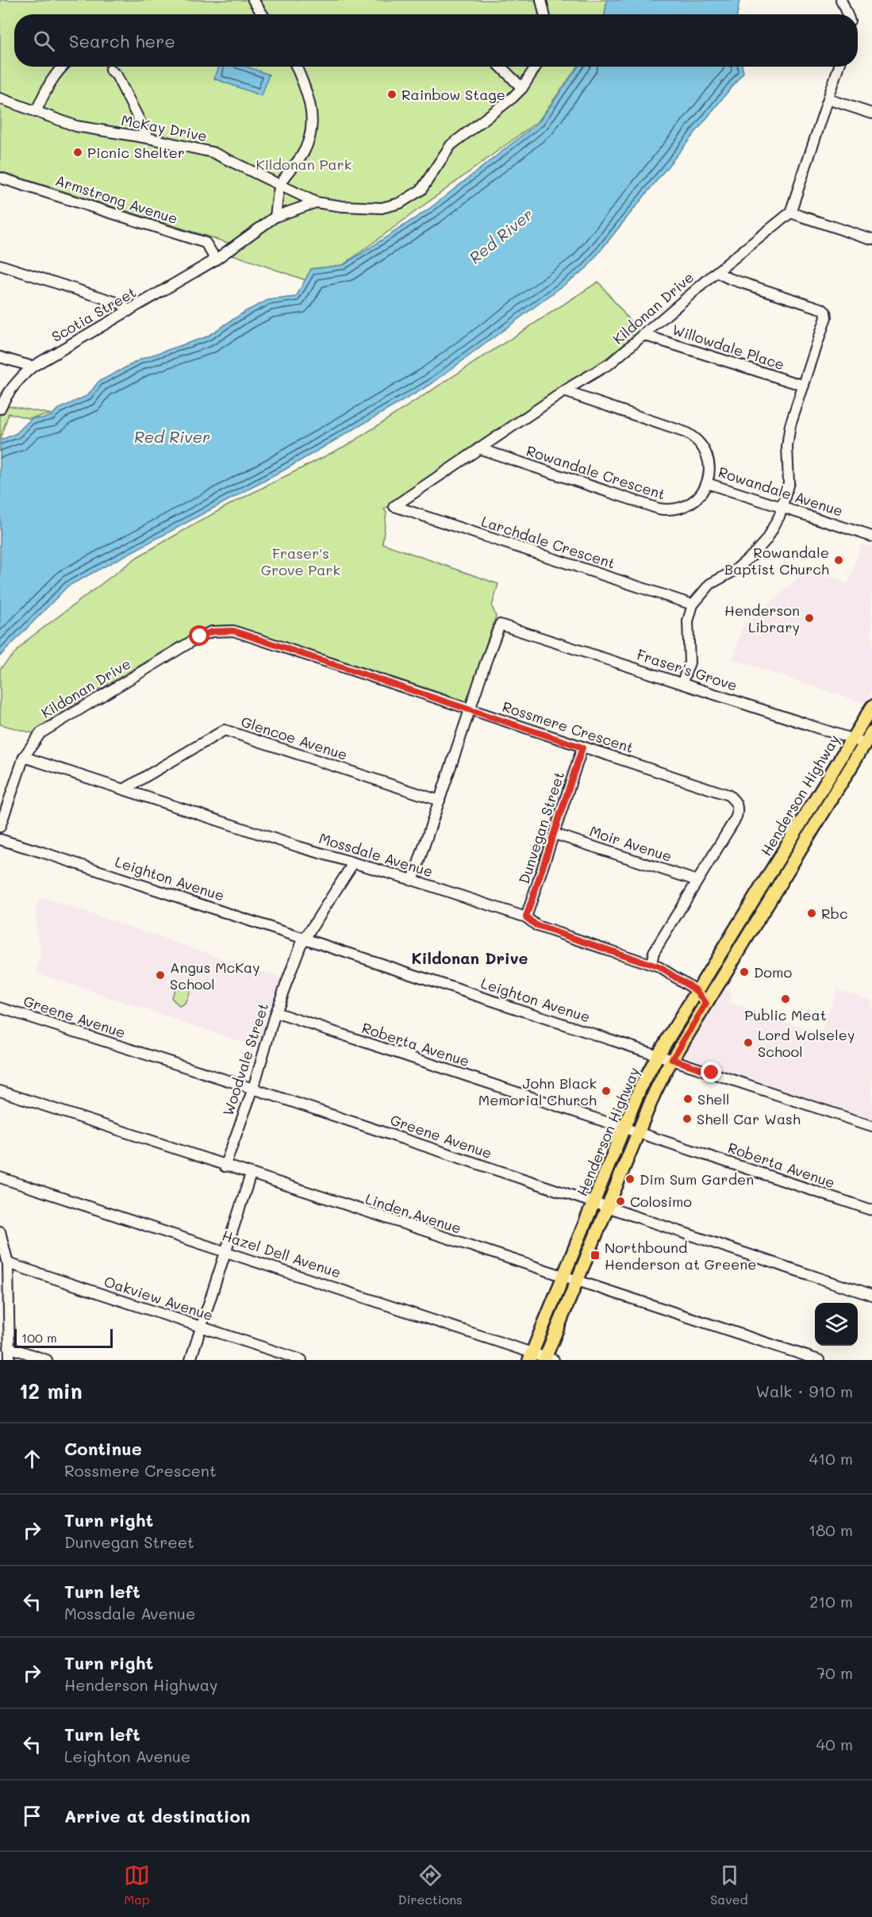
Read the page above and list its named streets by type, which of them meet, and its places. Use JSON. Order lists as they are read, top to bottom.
{
  "streets": {
    "main road": ["Henderson Highway"],
    "street": [
      "McKay Drive",
      "Armstrong Avenue",
      "Kildonan Drive",
      "Scotia Street",
      "Willowdale Place",
      "Rowandale Crescent",
      "Rowandale Avenue",
      "Larchdale Crescent",
      "Fraser's Grove",
      "Rossmere Crescent",
      "Glencoe Avenue",
      "Dunvegan Street",
      "Moir Avenue",
      "Mossdale Avenue",
      "Leighton Avenue",
      "Greene Avenue",
      "Roberta Avenue",
      "Woodvale Street",
      "Linden Avenue",
      "Hazel Dell Avenue",
      "Oakview Avenue"
    ]
  },
  "crossings": [
    ["McKay Drive", "Scotia Street"],
    ["Armstrong Avenue", "Scotia Street"],
    ["Kildonan Drive", "Willowdale Place"],
    ["Kildonan Drive", "Rowandale Crescent"],
    ["Kildonan Drive", "Larchdale Crescent"],
    ["Kildonan Drive", "Rossmere Crescent"],
    ["Kildonan Drive", "Mossdale Avenue"],
    ["Rowandale Crescent", "Rowandale Avenue"],
    ["Fraser's Grove", "Rossmere Crescent"],
    ["Fraser's Grove", "Henderson Highway"],
    ["Rossmere Crescent", "Dunvegan Street"],
    ["Rossmere Crescent", "Moir Avenue"],
    ["Rossmere Crescent", "Mossdale Avenue"],
    ["Glencoe Avenue", "Mossdale Avenue"],
    ["Henderson Highway", "Mossdale Avenue"],
    ["Henderson Highway", "Leighton Avenue"],
    ["Henderson Highway", "Greene Avenue"],
    ["Henderson Highway", "Roberta Avenue"],
    ["Henderson Highway", "Linden Avenue"],
    ["Henderson Highway", "Hazel Dell Avenue"],
    ["Dunvegan Street", "Moir Avenue"],
    ["Dunvegan Street", "Mossdale Avenue"],
    ["Mossdale Avenue", "Woodvale Street"],
    ["Leighton Avenue", "Woodvale Street"],
    ["Greene Avenue", "Woodvale Street"],
    ["Roberta Avenue", "Woodvale Street"],
    ["Woodvale Street", "Linden Avenue"]
  ],
  "districts": ["Kildonan Drive"],
  "water": ["Red River"],
  "parks": ["Kildonan Park", "Fraser's Grove Park"],
  "places": {
    "other": [
      "Rainbow Stage",
      "Picnic Shelter",
      "Rowandale Baptist Church",
      "Henderson Library",
      "Rbc",
      "Domo",
      "Angus McKay School",
      "Public Meat",
      "Lord Wolseley School",
      "John Black Memorial Church",
      "Shell",
      "Shell Car Wash",
      "Dim Sum Garden",
      "Colosimo"
    ],
    "transit": ["Northbound Henderson at Greene"]
  },
  "scale_bar": "100 m",
  "page": {
    "search": "Search here",
    "scale": "100 m",
    "heading": ["12 min", "Walk · 910 m"],
    "list": [
      ["Continue", "Rossmere Crescent", "410 m"],
      ["Turn right", "Dunvegan Street", "180 m"],
      ["Turn left", "Mossdale Avenue", "210 m"],
      ["Turn right", "Henderson Highway", "70 m"],
      ["Turn left", "Leighton Avenue", "40 m"],
      "Arrive at destination"
    ],
    "nav": ["Map", "Directions", "Saved"]
  }
}
